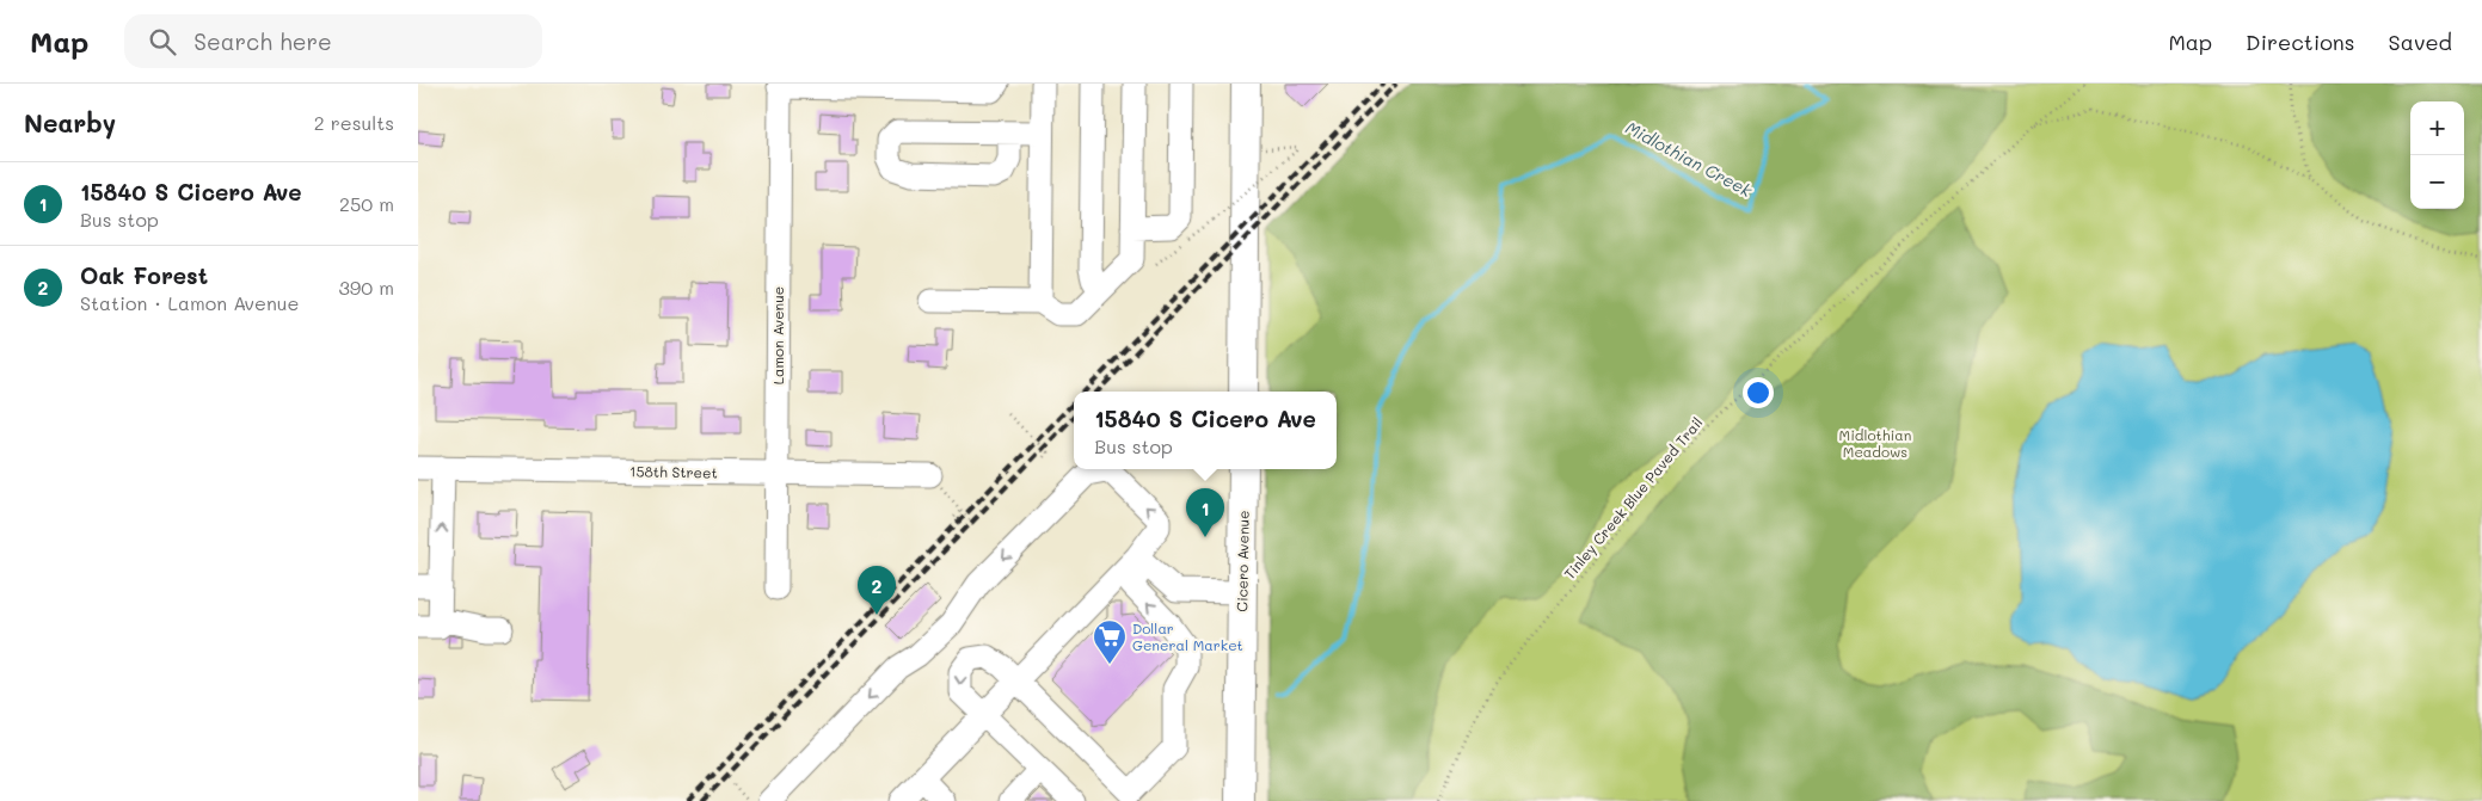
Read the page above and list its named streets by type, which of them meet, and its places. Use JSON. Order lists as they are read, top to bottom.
{
  "streets": {
    "main road": ["Cicero Avenue"],
    "street": ["Lamon Avenue", "158th Street"],
    "path": ["Tinley Creek Blue Paved Trail"]
  },
  "crossings": [
    ["Lamon Avenue", "158th Street"]
  ],
  "water": ["Midlothian Creek"],
  "parks": ["Midlothian Meadows"],
  "places": {
    "supermarket": ["Dollar General Market"]
  },
  "page": {
    "header": "Map",
    "search": "Search here",
    "nav": ["Map", "Directions", "Saved"],
    "heading": ["Nearby", "2 results"],
    "map_buttons": ["+", "−"],
    "list": [
      {
        "mark": "1",
        "name": "15840 S Cicero Ave",
        "note": "Bus stop",
        "value": "250 m"
      },
      {
        "mark": "2",
        "name": "Oak Forest",
        "note": "Station · Lamon Avenue",
        "value": "390 m"
      }
    ],
    "popup": ["15840 S Cicero Ave", "Bus stop"],
    "pins": ["1", "2"]
  }
}
